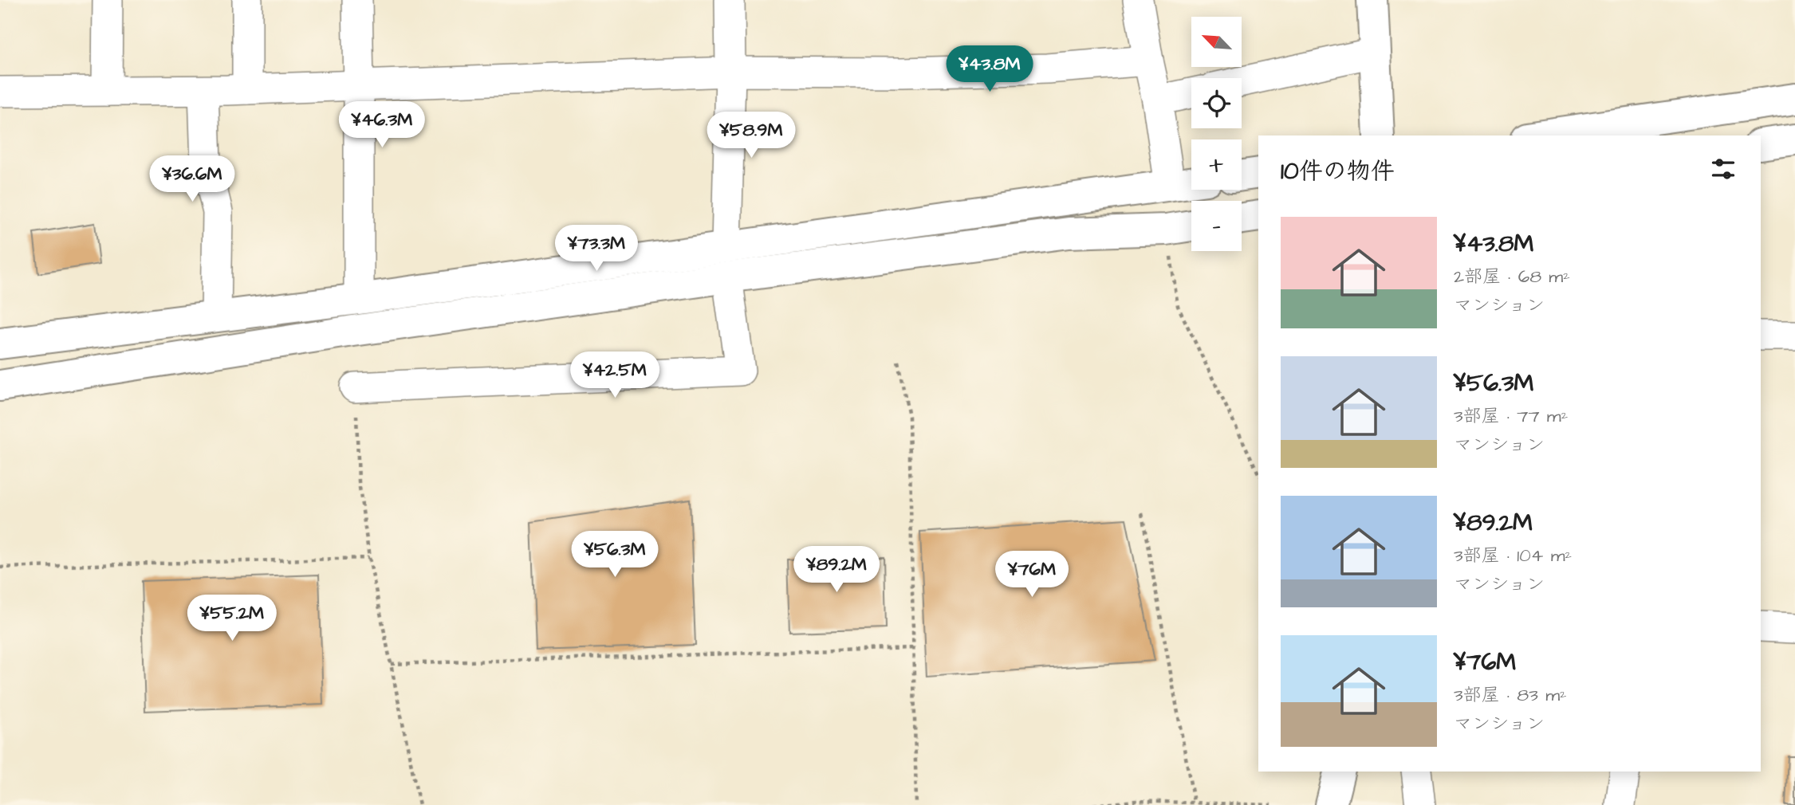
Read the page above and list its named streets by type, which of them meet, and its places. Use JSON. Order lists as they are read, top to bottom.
{
  "north": "top left",
  "page": {
    "map_buttons": ["+", "−"],
    "price": [
      "¥43.8M",
      "¥46.3M",
      "¥58.9M",
      "¥36.6M",
      "¥73.3M",
      "¥42.5M",
      "¥56.3M",
      "¥89.2M",
      "¥76M",
      "¥55.2M"
    ],
    "heading": "10件の物件",
    "list": [
      {
        "name": "¥43.8M",
        "note": "2部屋 · 68 m² · マンション"
      },
      {
        "name": "¥56.3M",
        "note": "3部屋 · 77 m² · マンション"
      },
      {
        "name": "¥89.2M",
        "note": "3部屋 · 104 m² · マンション"
      },
      {
        "name": "¥76M",
        "note": "3部屋 · 83 m² · マンション"
      }
    ]
  }
}
